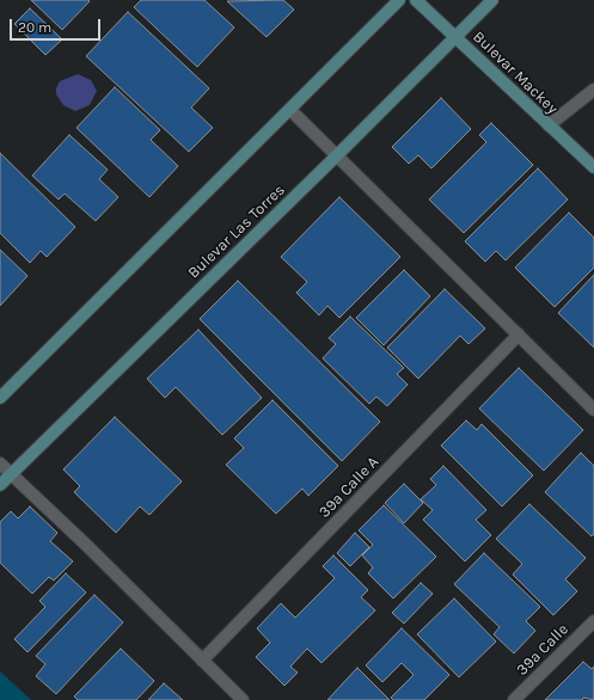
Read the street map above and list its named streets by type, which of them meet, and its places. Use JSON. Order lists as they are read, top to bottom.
{
  "streets": {
    "street": [
      "Bulevar Mackey",
      "Bulevar Las Torres",
      "39a Calle A",
      "39a Calle"
    ]
  },
  "crossings": [
    ["Bulevar Mackey", "Bulevar Las Torres"]
  ],
  "scale_bar": "20 m"
}
